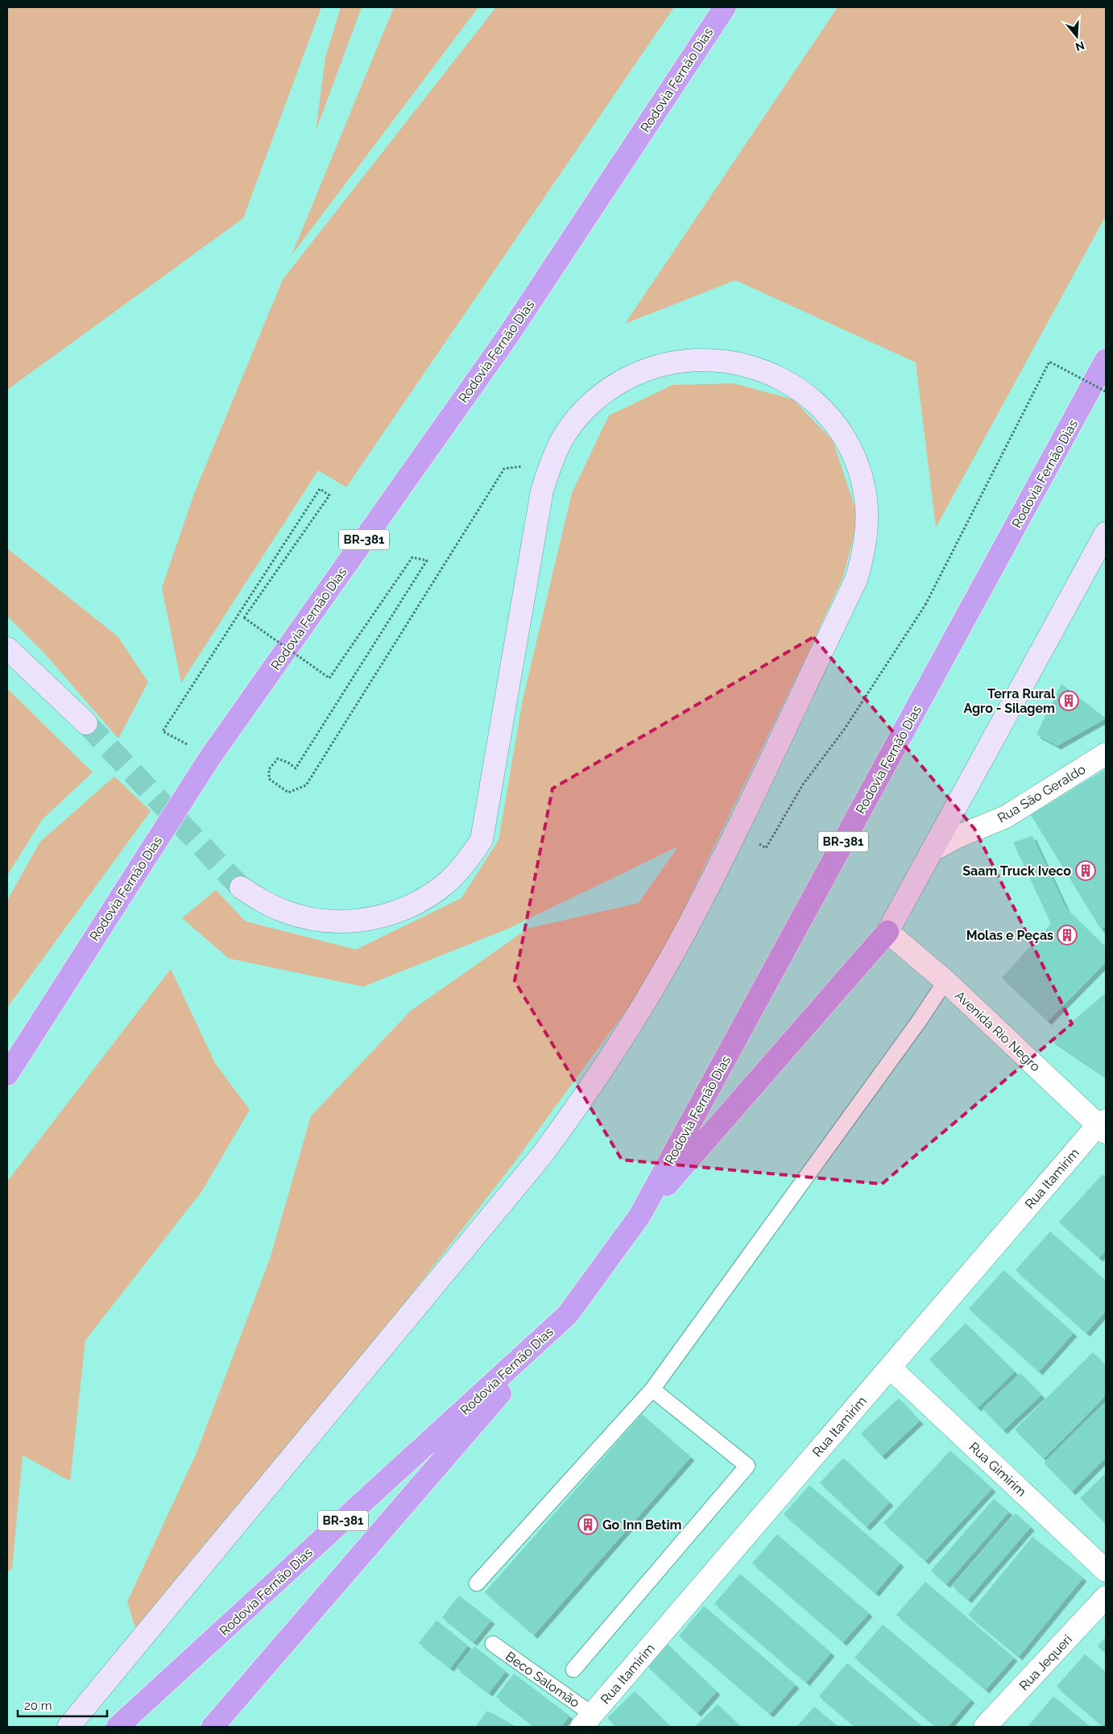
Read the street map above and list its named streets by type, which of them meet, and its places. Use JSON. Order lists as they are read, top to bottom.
{
  "streets": {
    "highway": ["Rodovia Fernão Dias", "BR-381"],
    "street": [
      "Rua São Geraldo",
      "Avenida Rio Negro",
      "Rua Itamirim",
      "Rua Gimirim",
      "Rua Jequeri"
    ],
    "lane": ["Beco Salomão"]
  },
  "crossings": [
    ["Rodovia Fernão Dias", "BR-381"],
    ["BR-381", "Rua São Geraldo"],
    ["BR-381", "Avenida Rio Negro"],
    ["Avenida Rio Negro", "Rua Itamirim"],
    ["Rua Itamirim", "Rua Gimirim"],
    ["Rua Itamirim", "Beco Salomão"]
  ],
  "places": {
    "building": [
      "Terra Rural Agro - Silagem",
      "Saam Truck Iveco",
      "Molas e Peças",
      "Go Inn Betim"
    ]
  },
  "scale_bar": "20 m",
  "north": "bottom"
}
